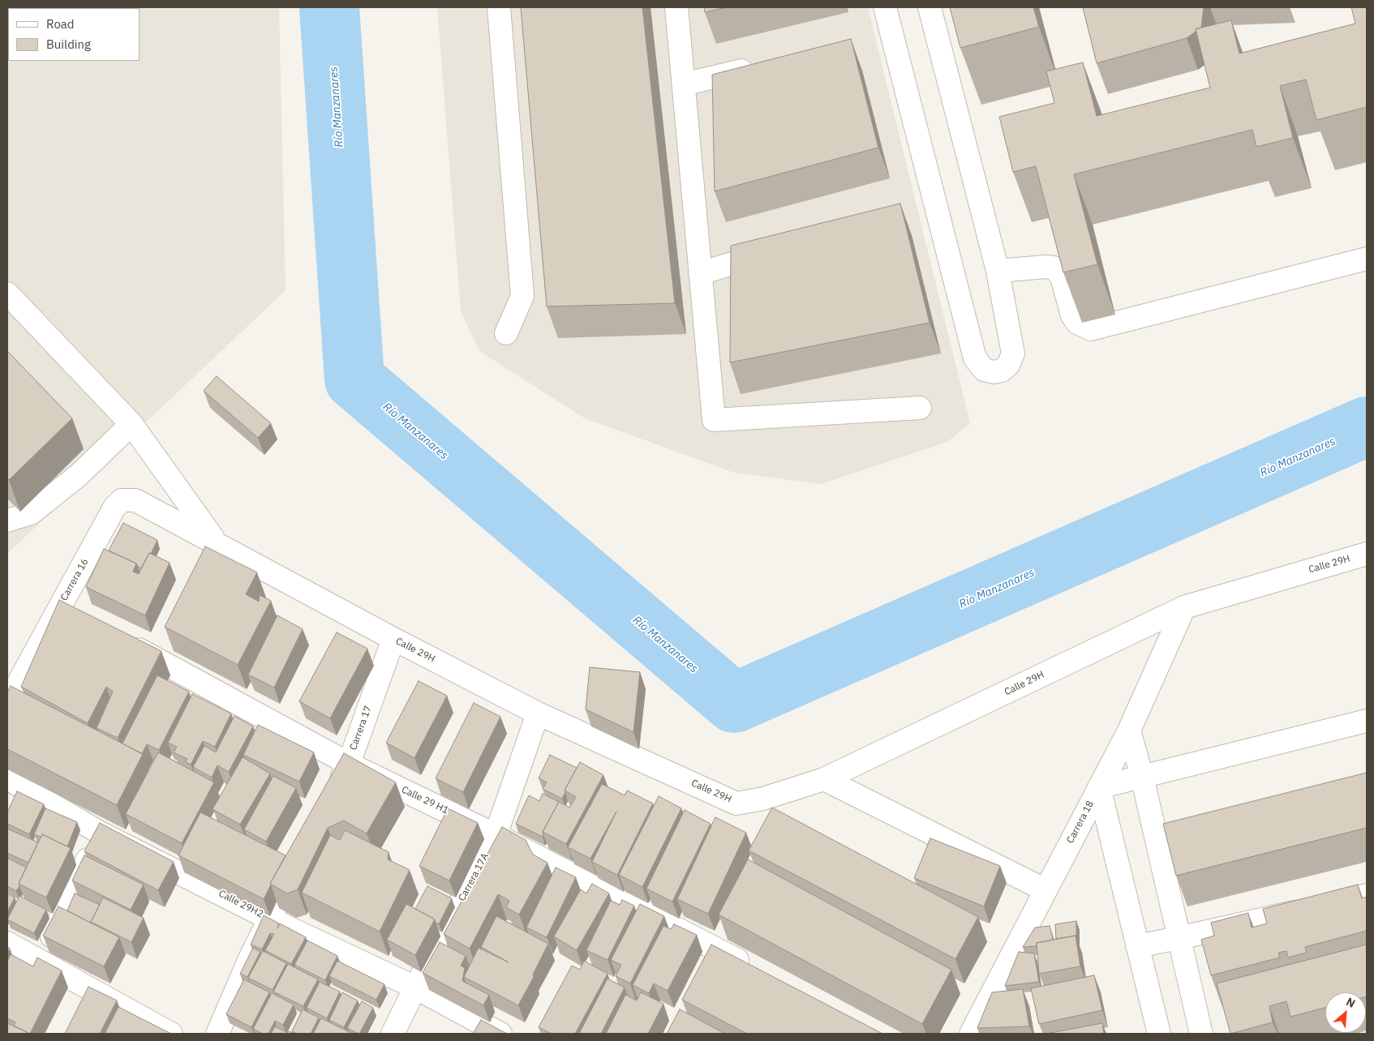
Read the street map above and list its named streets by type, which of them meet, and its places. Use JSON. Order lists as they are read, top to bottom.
{
  "streets": {
    "street": [
      "Calle 29H",
      "Carrera 16",
      "Carrera 17",
      "Calle 29 H1",
      "Carrera 18",
      "Carrera 17A",
      "Calle 29H2"
    ]
  },
  "crossings": [
    ["Calle 29H", "Carrera 16"],
    ["Calle 29H", "Carrera 17"],
    ["Calle 29H", "Carrera 18"],
    ["Calle 29H", "Carrera 17A"],
    ["Carrera 17", "Calle 29 H1"],
    ["Calle 29 H1", "Carrera 17A"],
    ["Carrera 17A", "Calle 29H2"]
  ],
  "water": ["Río Manzanares"],
  "legend": ["Road", "Building"],
  "north": "top right"
}
